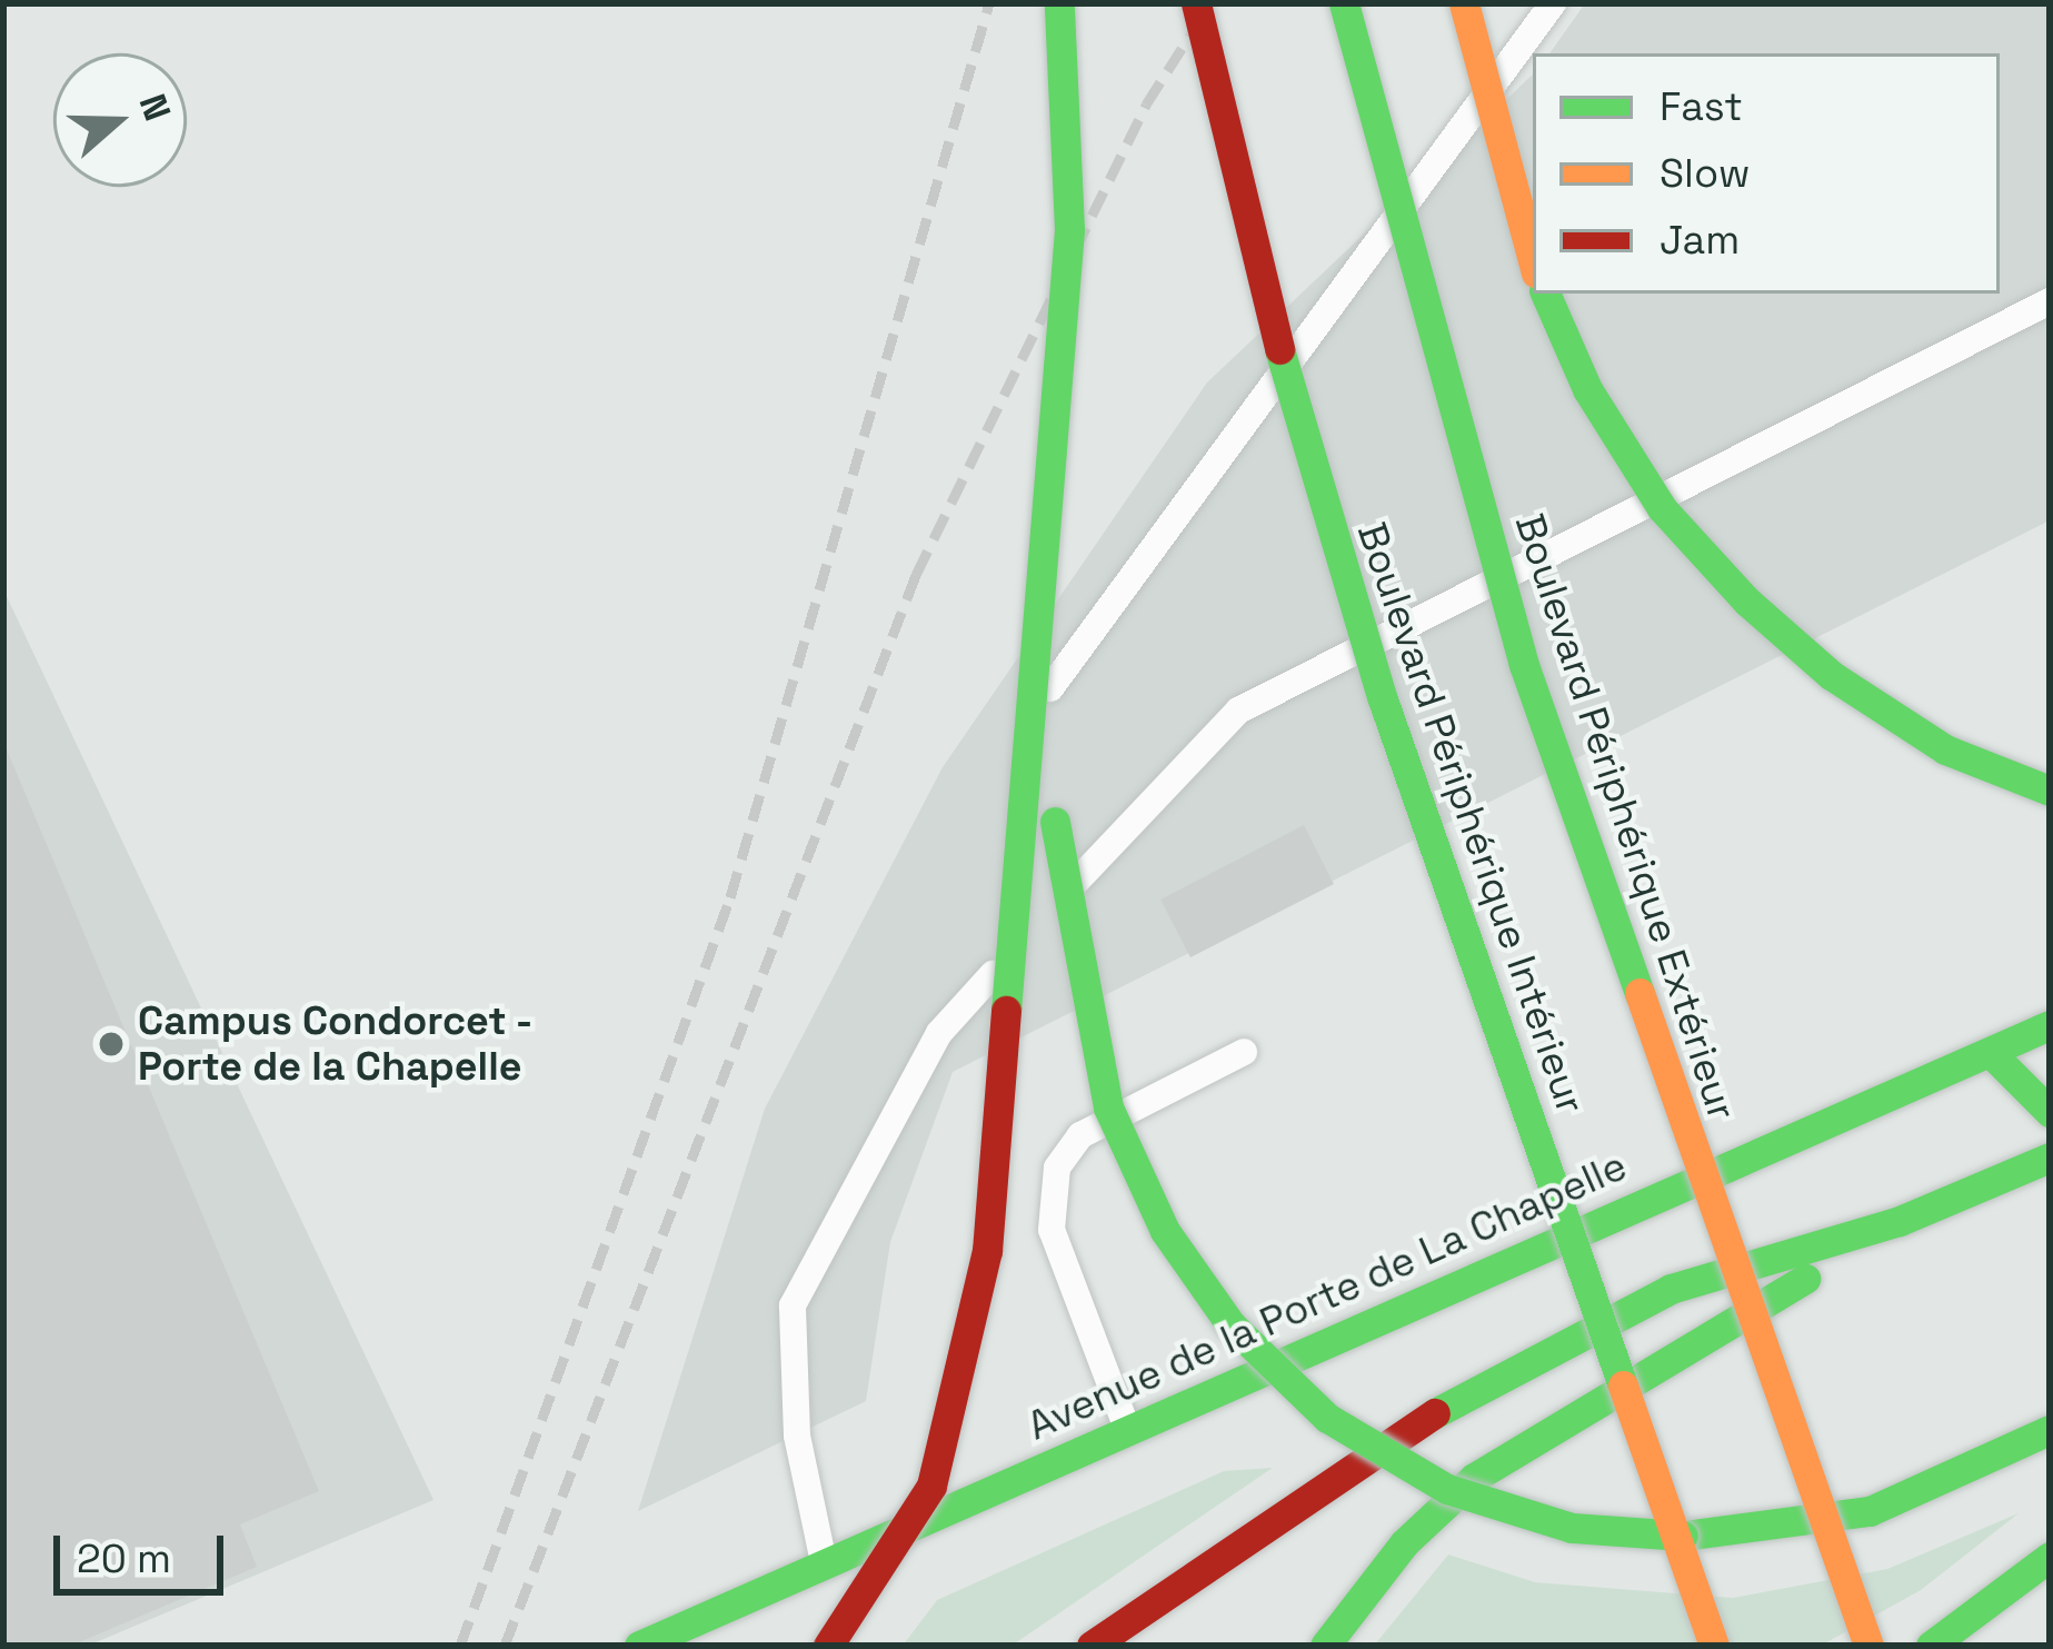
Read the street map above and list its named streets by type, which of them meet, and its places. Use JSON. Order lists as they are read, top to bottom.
{
  "streets": {
    "main road": ["Boulevard Périphérique Extérieur", "Boulevard Périphérique Intérieur", "Avenue de la Porte de La Chapelle"]
  },
  "places": ["Campus Condorcet - Porte de la Chapelle"],
  "legend": ["Fast", "Slow", "Jam"],
  "scale_bar": "20 m",
  "north": "right"
}
